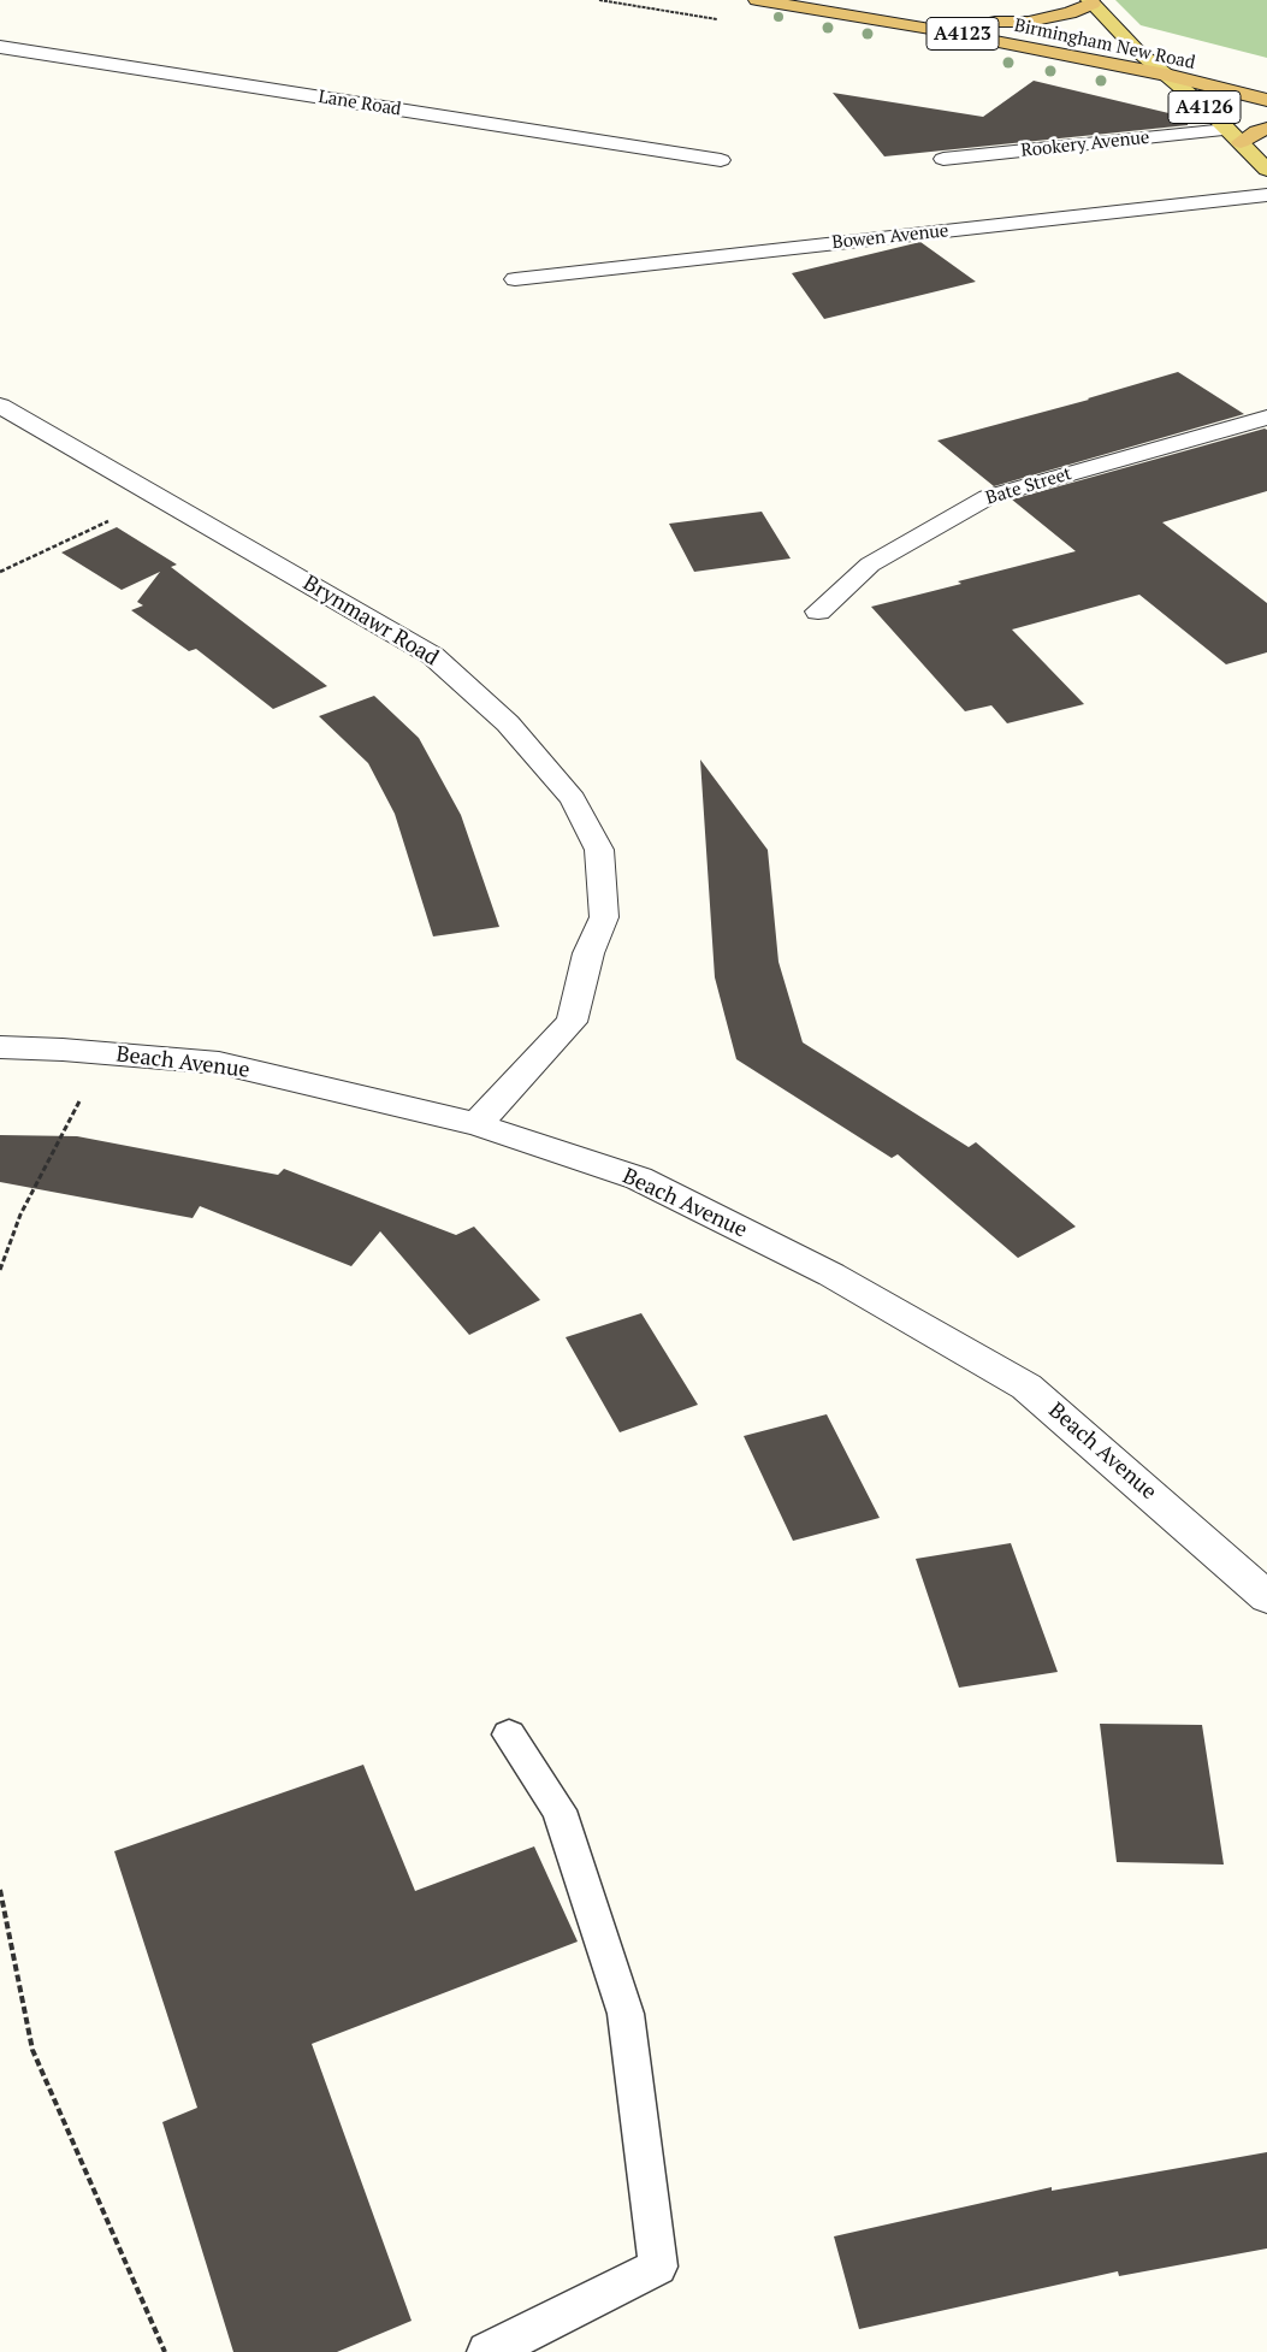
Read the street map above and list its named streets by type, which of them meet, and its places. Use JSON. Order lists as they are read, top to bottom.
{
  "streets": {
    "highway": ["A4123", "Birmingham New Road"],
    "main road": ["A4126"],
    "street": [
      "Lane Road",
      "Rookery Avenue",
      "Bowen Avenue",
      "Bate Street",
      "Brynmawr Road",
      "Beach Avenue"
    ]
  },
  "crossings": [
    ["Birmingham New Road", "A4126"],
    ["A4126", "Rookery Avenue"],
    ["Brynmawr Road", "Beach Avenue"]
  ]
}
